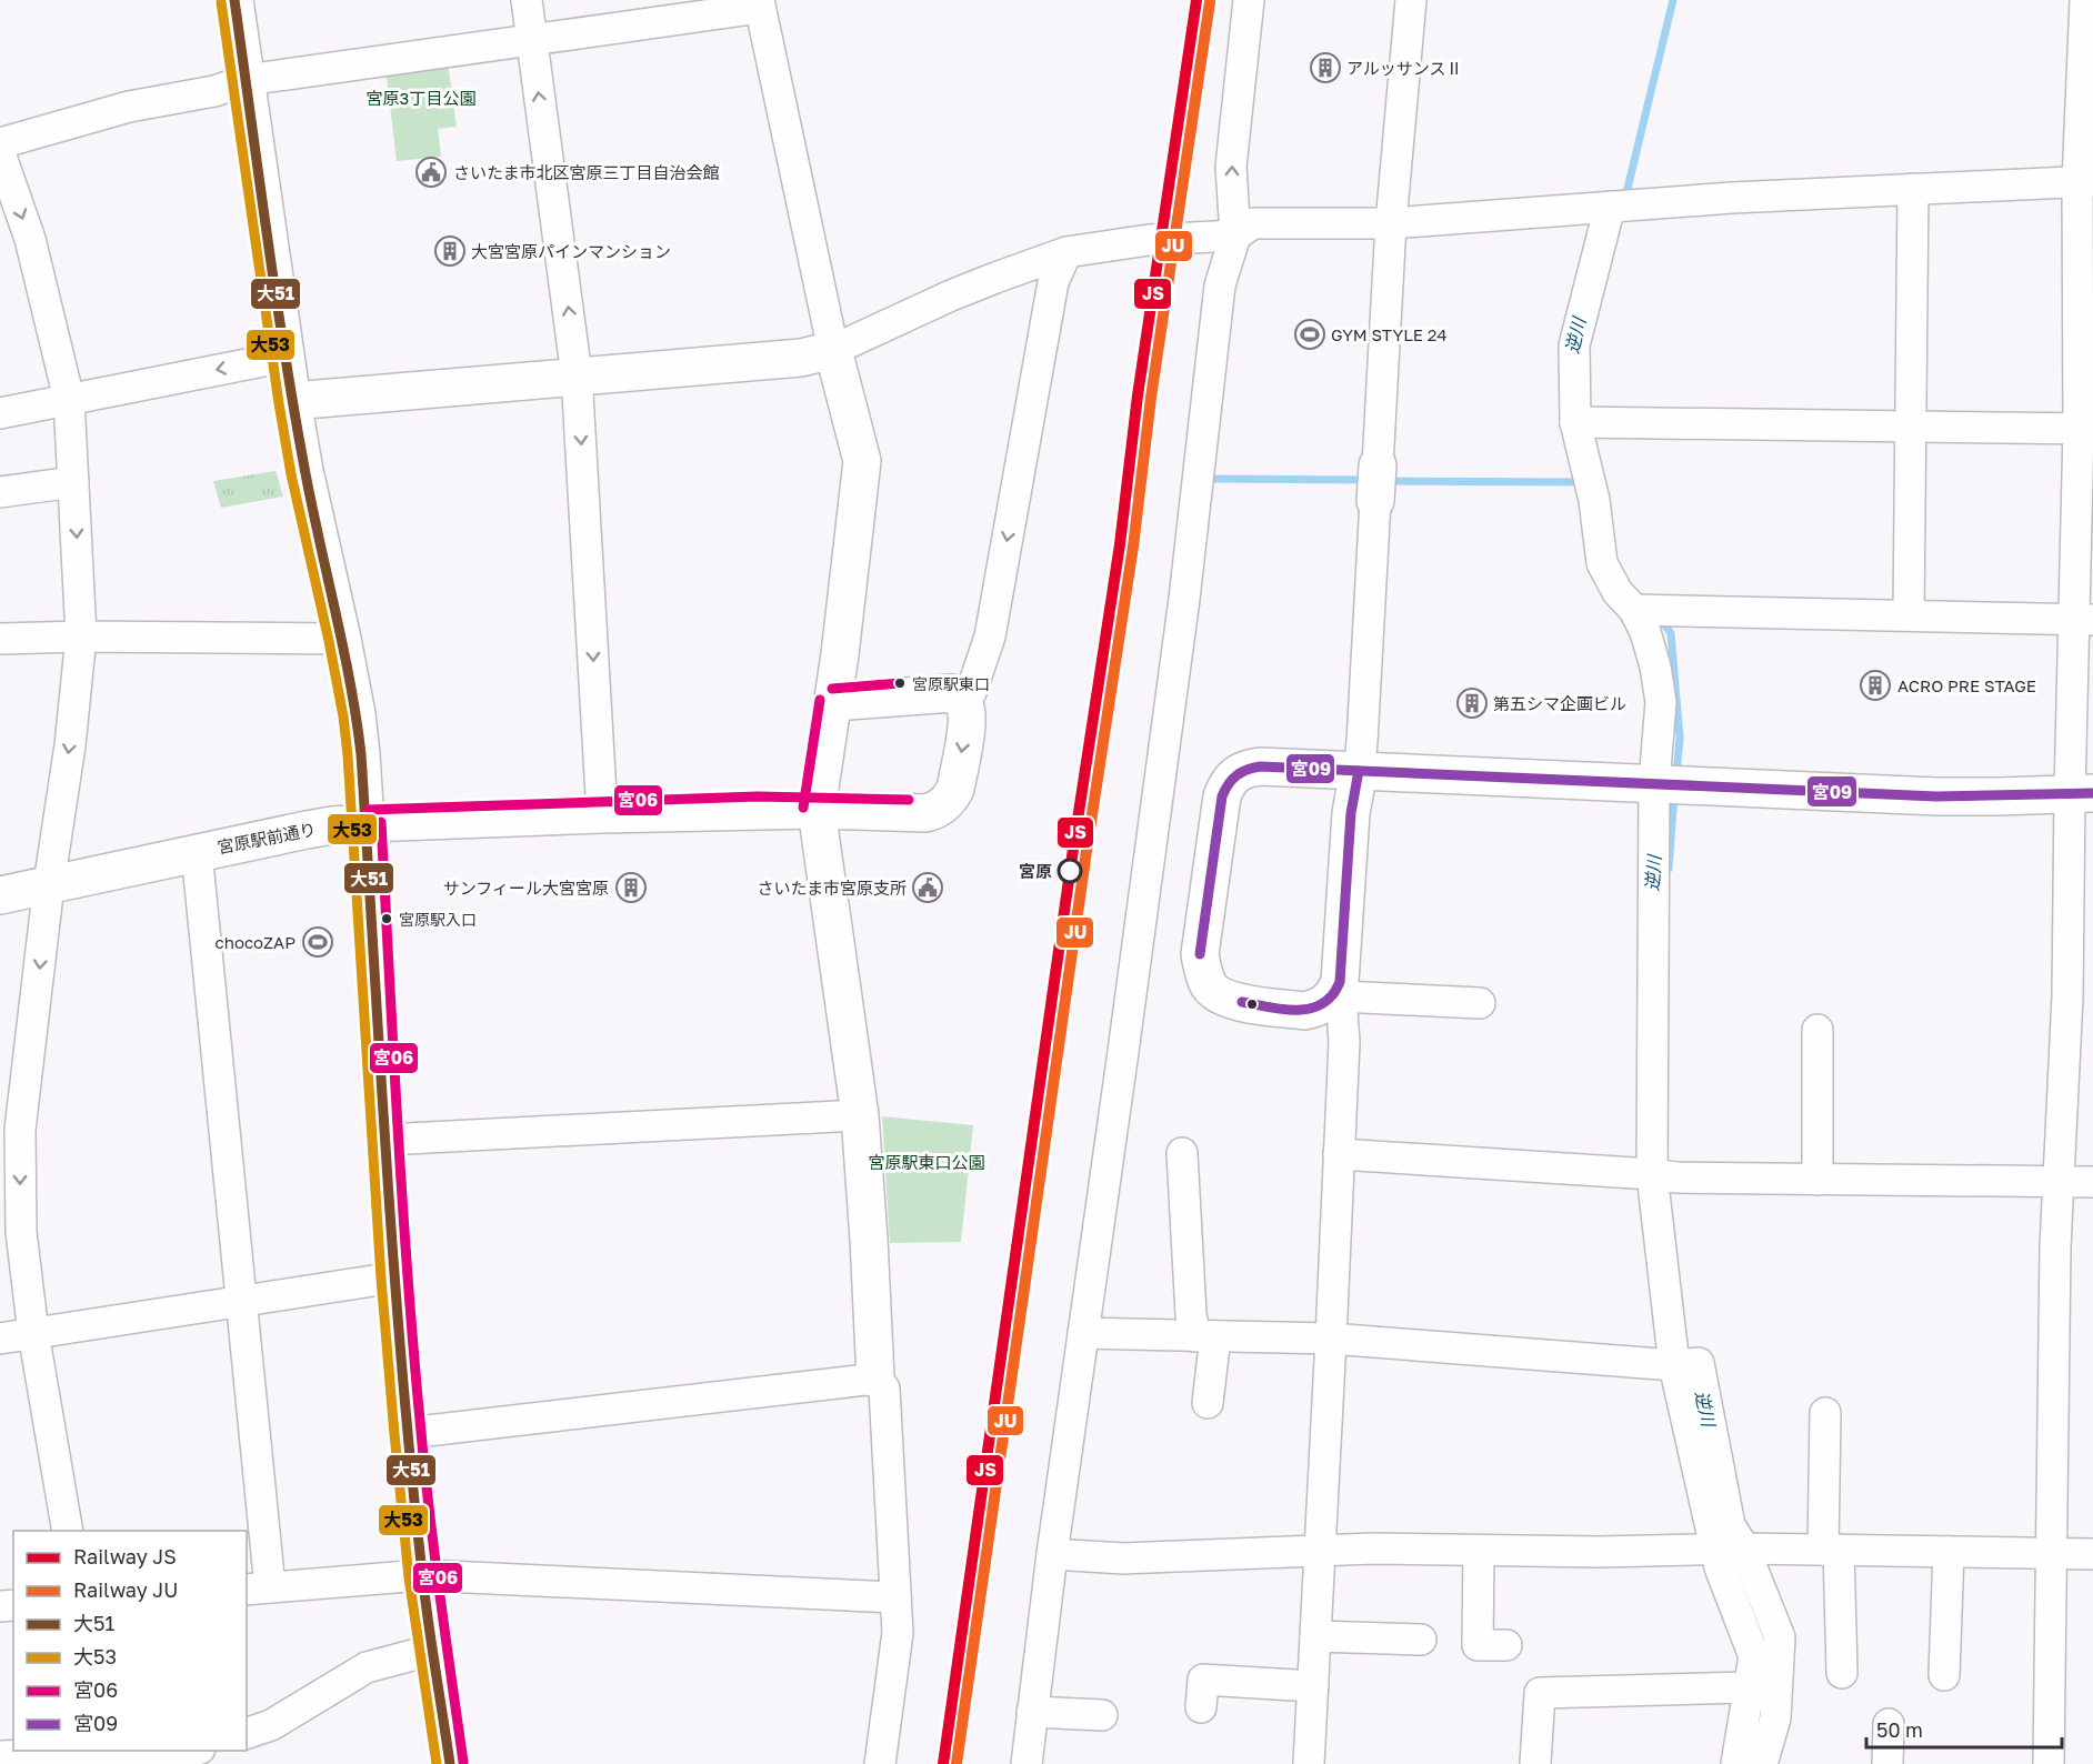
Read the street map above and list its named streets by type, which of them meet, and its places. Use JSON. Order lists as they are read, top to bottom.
{
  "streets": {
    "street": ["宮原駅前通り"]
  },
  "water": ["逆川"],
  "parks": ["宮原3丁目公園", "宮原駅東口公園"],
  "places": {
    "building": [
      "アルッサンスⅡ",
      "大宮宮原パインマンション",
      "ACRO PRE STAGE",
      "第五シマ企画ビル",
      "サンフィール大宮宮原"
    ],
    "public building": ["さいたま市北区宮原三丁目自治会館", "さいたま市宮原支所"],
    "sports": ["GYM STYLE 24", "chocoZAP"],
    "other": ["宮原駅東口", "宮原", "宮原駅入口"]
  },
  "lines": [
    "rail line JS",
    "transit line 大51",
    "rail line JU",
    "transit line 大53",
    "transit line 宮06",
    "transit line 宮09"
  ],
  "legend": [
    "Railway JS",
    "Railway JU",
    "大51",
    "大53",
    "宮06",
    "宮09"
  ],
  "scale_bar": "50 m"
}
